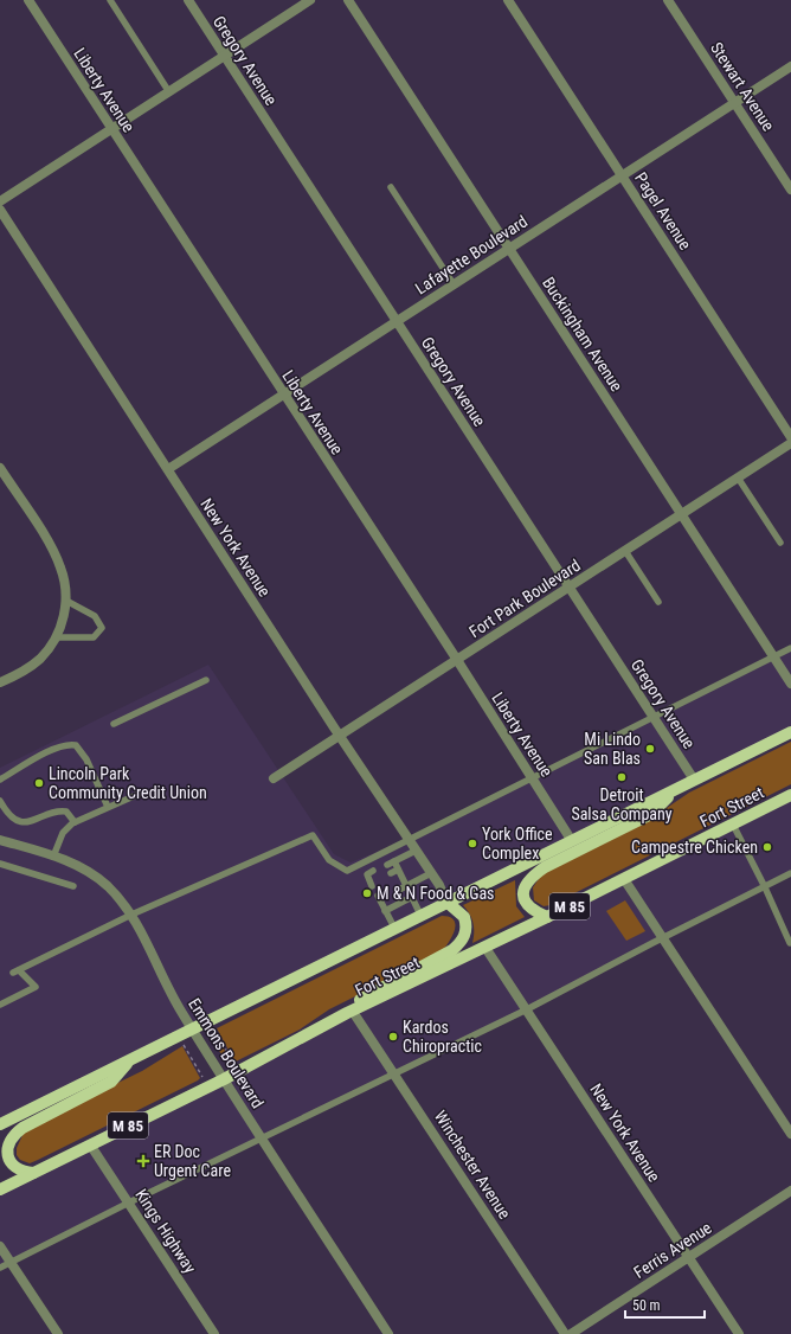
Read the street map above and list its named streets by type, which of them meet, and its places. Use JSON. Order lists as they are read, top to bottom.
{
  "streets": {
    "main road": ["Fort Street", "M 85"],
    "street": [
      "Gregory Avenue",
      "Stewart Avenue",
      "Liberty Avenue",
      "Pagel Avenue",
      "Lafayette Boulevard",
      "Buckingham Avenue",
      "New York Avenue",
      "Fort Park Boulevard",
      "Emmons Boulevard",
      "Winchester Avenue",
      "Kings Highway",
      "Ferris Avenue"
    ]
  },
  "crossings": [
    ["Gregory Avenue", "Lafayette Boulevard"],
    ["Gregory Avenue", "Fort Park Boulevard"],
    ["Stewart Avenue", "Lafayette Boulevard"],
    ["Liberty Avenue", "Lafayette Boulevard"],
    ["Liberty Avenue", "Fort Park Boulevard"],
    ["Pagel Avenue", "Lafayette Boulevard"],
    ["Lafayette Boulevard", "Buckingham Avenue"],
    ["Lafayette Boulevard", "New York Avenue"],
    ["Buckingham Avenue", "Fort Park Boulevard"],
    ["New York Avenue", "Fort Park Boulevard"],
    ["New York Avenue", "Fort Street"],
    ["New York Avenue", "Ferris Avenue"],
    ["Fort Street", "Emmons Boulevard"],
    ["Fort Street", "Winchester Avenue"],
    ["Fort Street", "Kings Highway"]
  ],
  "places": {
    "other": [
      "Mi Lindo San Blas",
      "Detroit Salsa Company",
      "Lincoln Park Community Credit Union",
      "York Office Complex",
      "Campestre Chicken",
      "M & N Food & Gas",
      "Kardos Chiropractic"
    ],
    "health": ["ER Doc Urgent Care"]
  },
  "scale_bar": "50 m"
}
